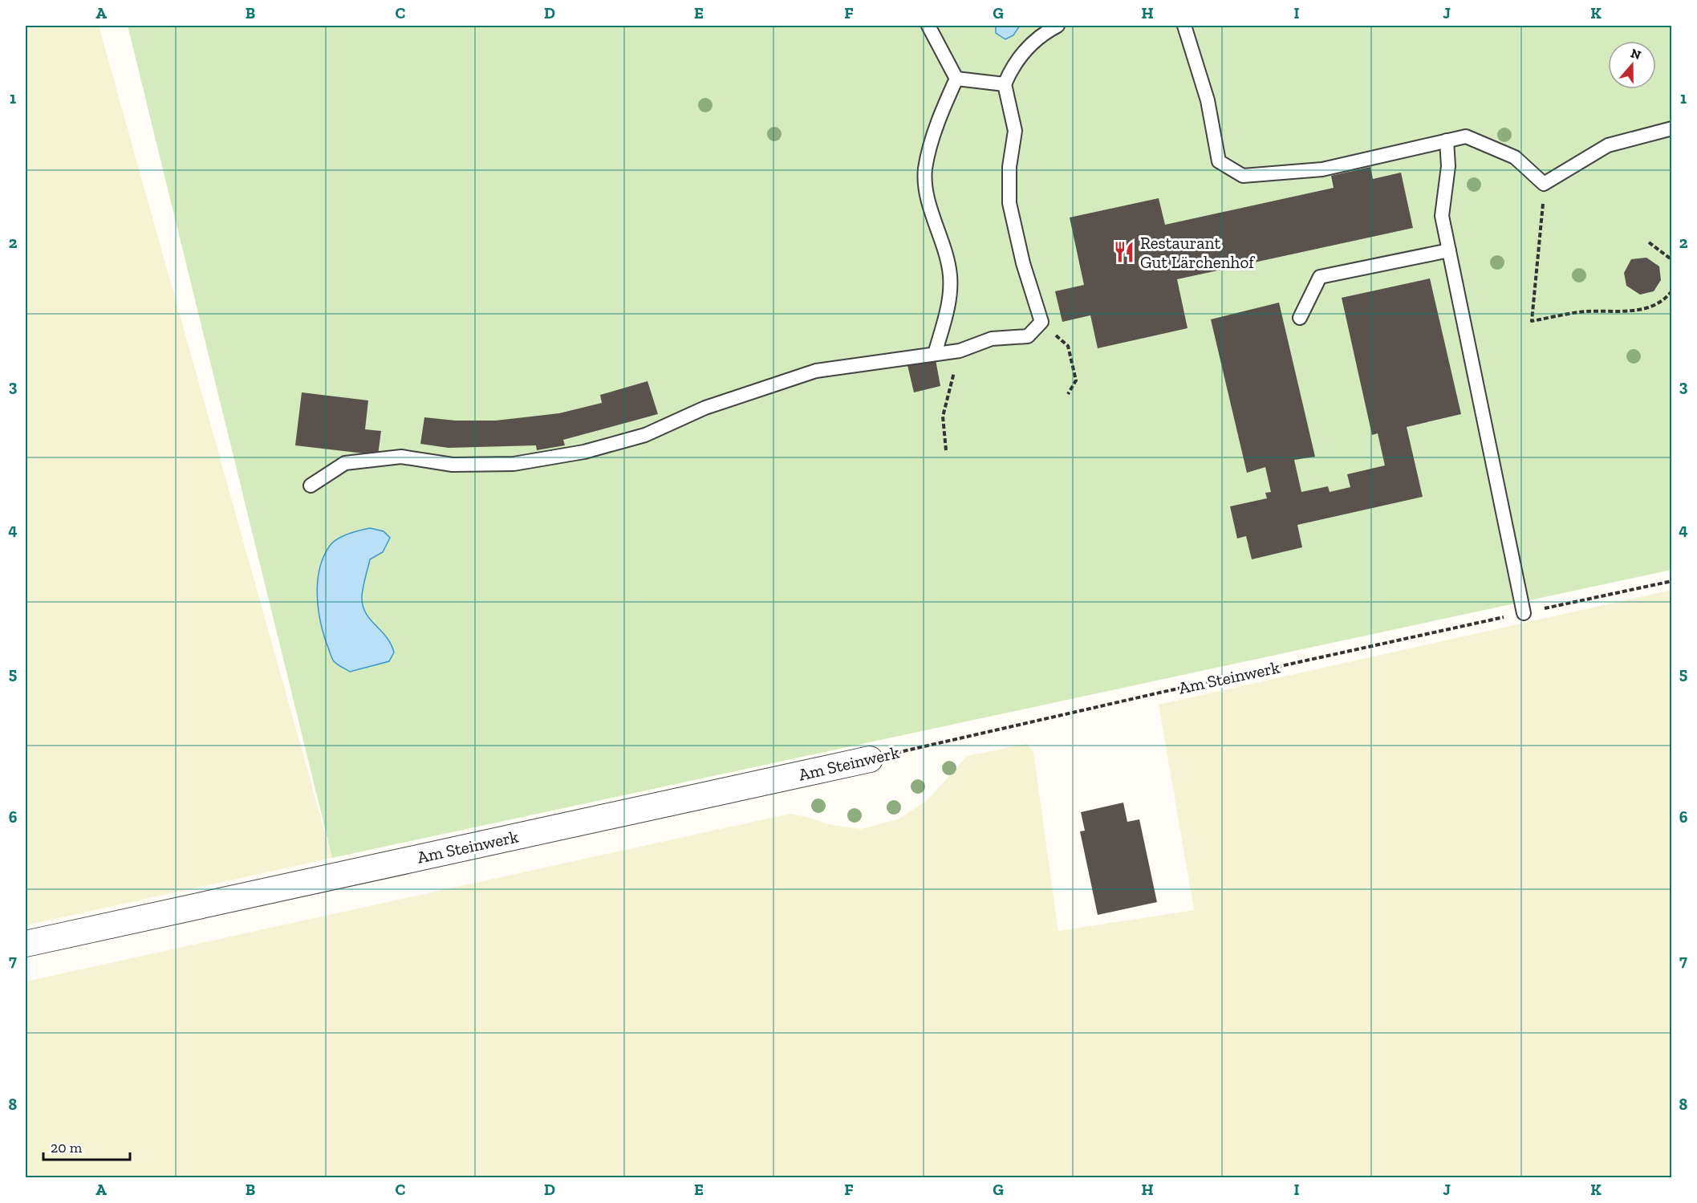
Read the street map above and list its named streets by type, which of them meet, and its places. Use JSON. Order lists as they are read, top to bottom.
{
  "streets": {
    "street": ["Am Steinwerk"]
  },
  "places": {
    "restaurant": ["Restaurant Gut Lärchenhof"]
  },
  "scale_bar": "20 m",
  "north": "top",
  "grid": {
    "columns": [
      "A",
      "B",
      "C",
      "D",
      "E",
      "F",
      "G",
      "H",
      "I",
      "J",
      "K"
    ],
    "rows": [
      "1",
      "2",
      "3",
      "4",
      "5",
      "6",
      "7",
      "8"
    ]
  }
}
